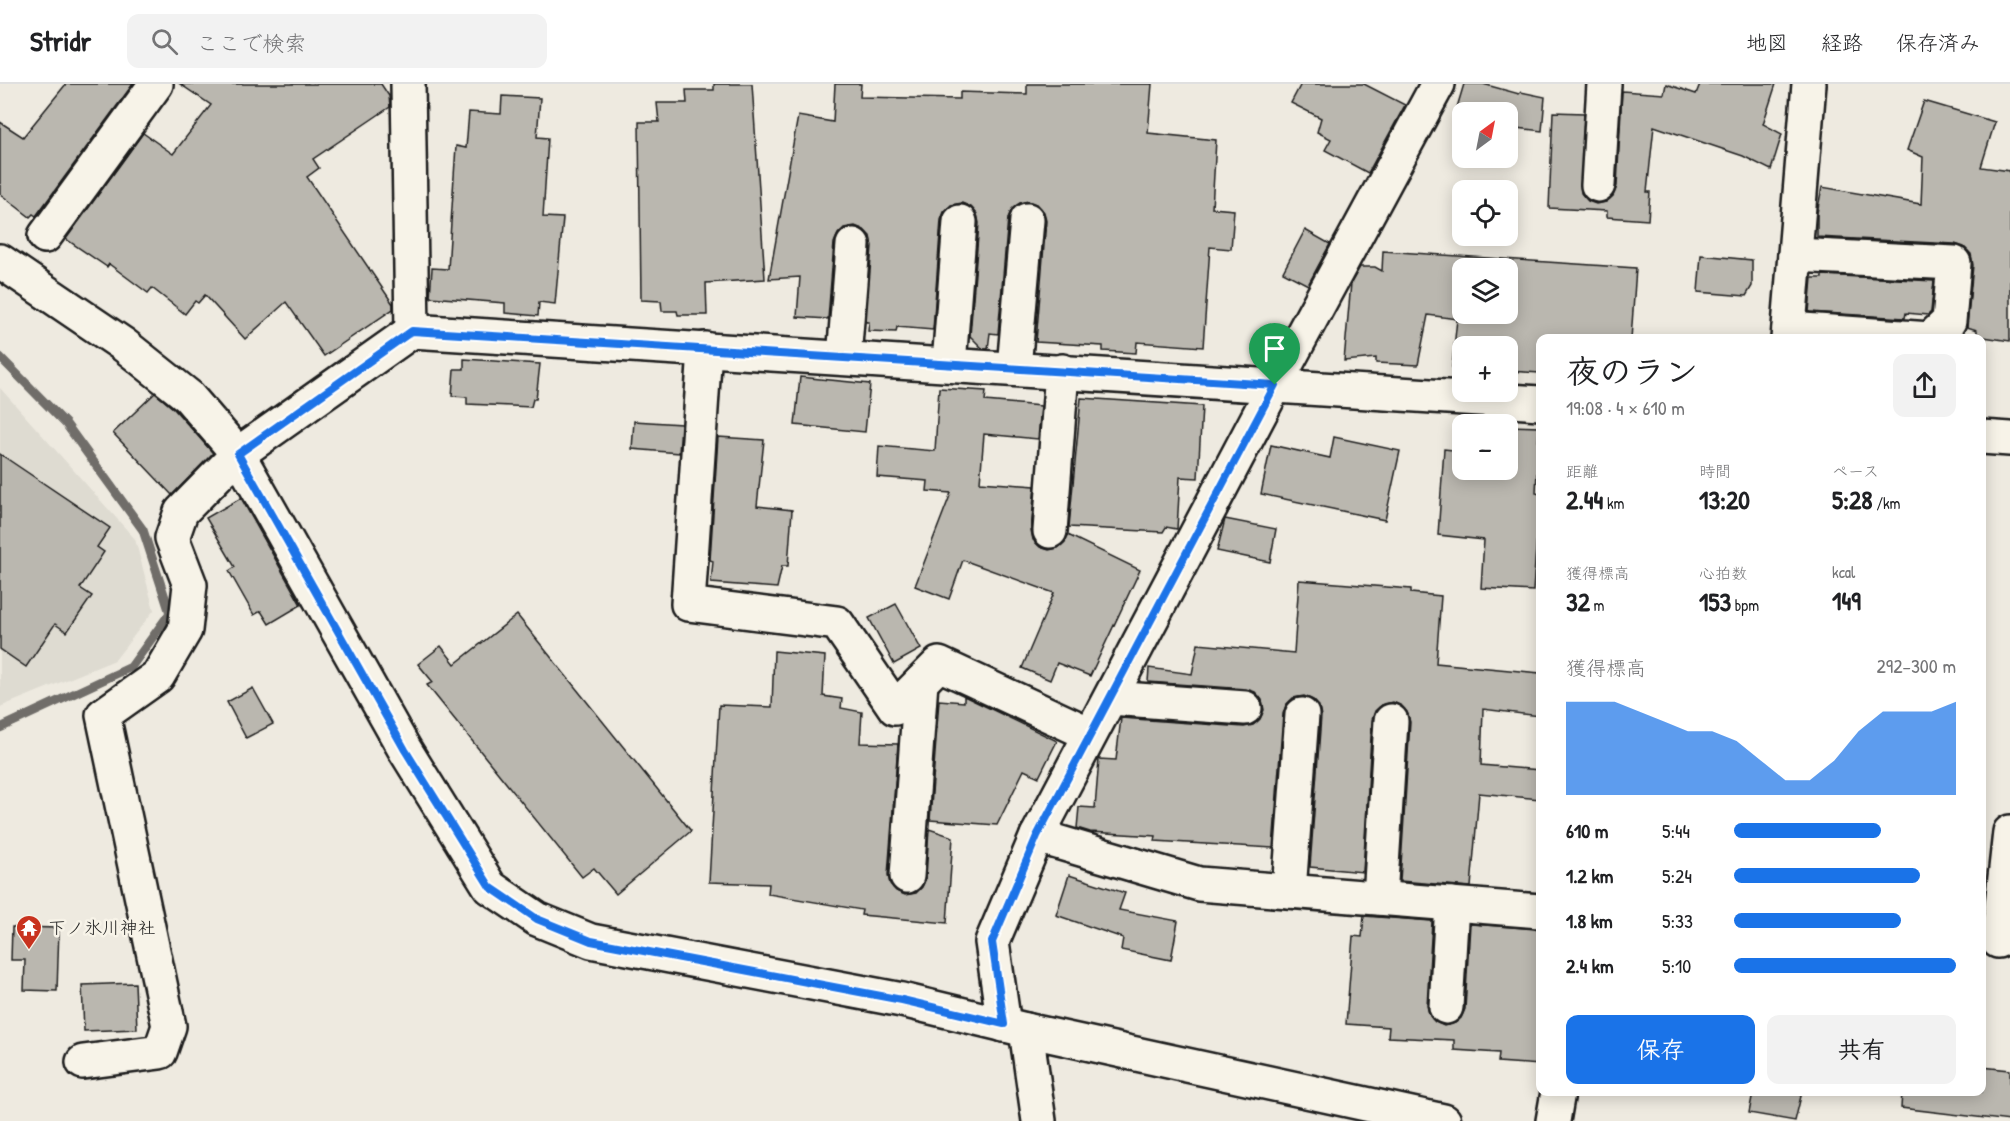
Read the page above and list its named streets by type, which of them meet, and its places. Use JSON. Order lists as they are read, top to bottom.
{
  "places": {
    "temple": ["下ノ氷川神社"]
  },
  "north": "top right",
  "page": {
    "header": "Stridr",
    "search": "ここで検索",
    "nav": ["地図", "経路", "保存済み"],
    "map_buttons": ["+", "−"],
    "heading": ["夜のラン", "19:08 · 4 × 610 m"],
    "stats": [
      ["距離", "2.44 km"],
      ["時間", "13:20"],
      ["ペース", "5:28 /km"],
      ["獲得標高", "32 m"],
      ["心拍数", "153 bpm"],
      ["kcal", "149"]
    ],
    "chart": ["獲得標高", "292–300 m"],
    "list": [
      {
        "name": "610 m",
        "note": "5:44"
      },
      {
        "name": "1.2 km",
        "note": "5:24"
      },
      {
        "name": "1.8 km",
        "note": "5:33"
      },
      {
        "name": "2.4 km",
        "note": "5:10"
      }
    ],
    "buttons": ["保存", "共有"]
  }
}
